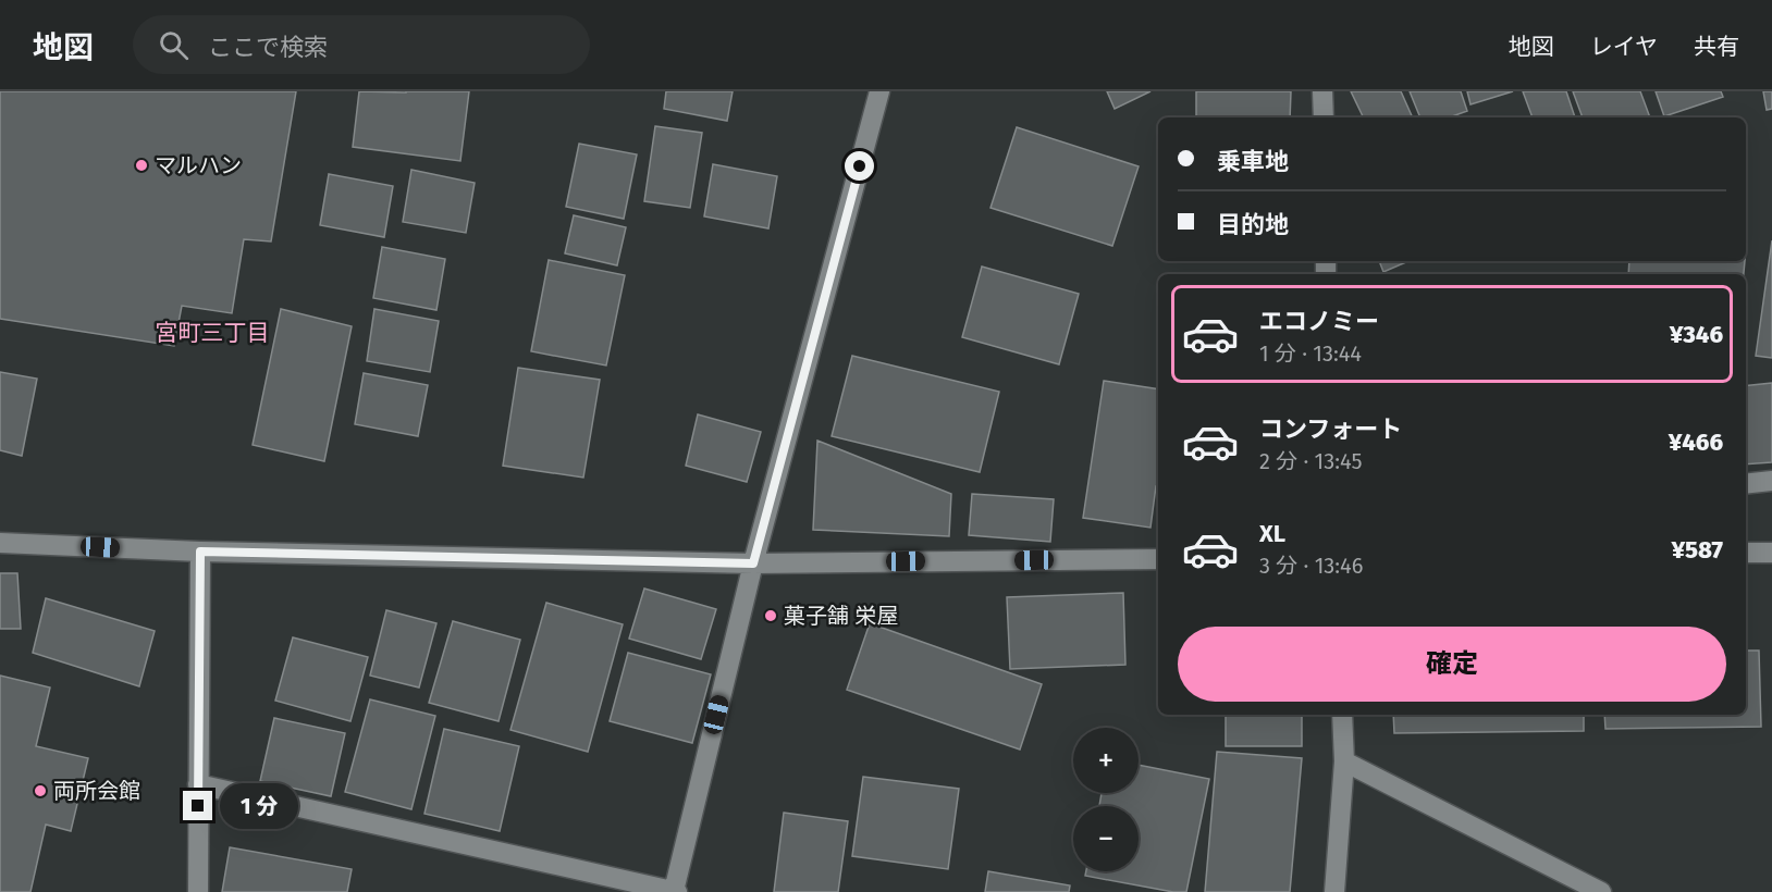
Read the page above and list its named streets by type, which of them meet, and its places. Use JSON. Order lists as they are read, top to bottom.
{
  "districts": ["宮町三丁目"],
  "places": ["マルハン", "菓子舗 栄屋", "両所会館"],
  "page": {
    "header": "地図",
    "search": "ここで検索",
    "nav": ["地図", "レイヤ", "共有"],
    "banner": ["乗車地", "目的地"],
    "list": [
      {
        "name": "エコノミー",
        "note": "1 分 · 13:44",
        "value": "¥346"
      },
      {
        "name": "コンフォート",
        "note": "2 分 · 13:45",
        "value": "¥466"
      },
      {
        "name": "XL",
        "note": "3 分 · 13:46",
        "value": "¥587"
      }
    ],
    "buttons": "確定",
    "map_buttons": ["+", "−"],
    "bubble": "1 分"
  }
}
